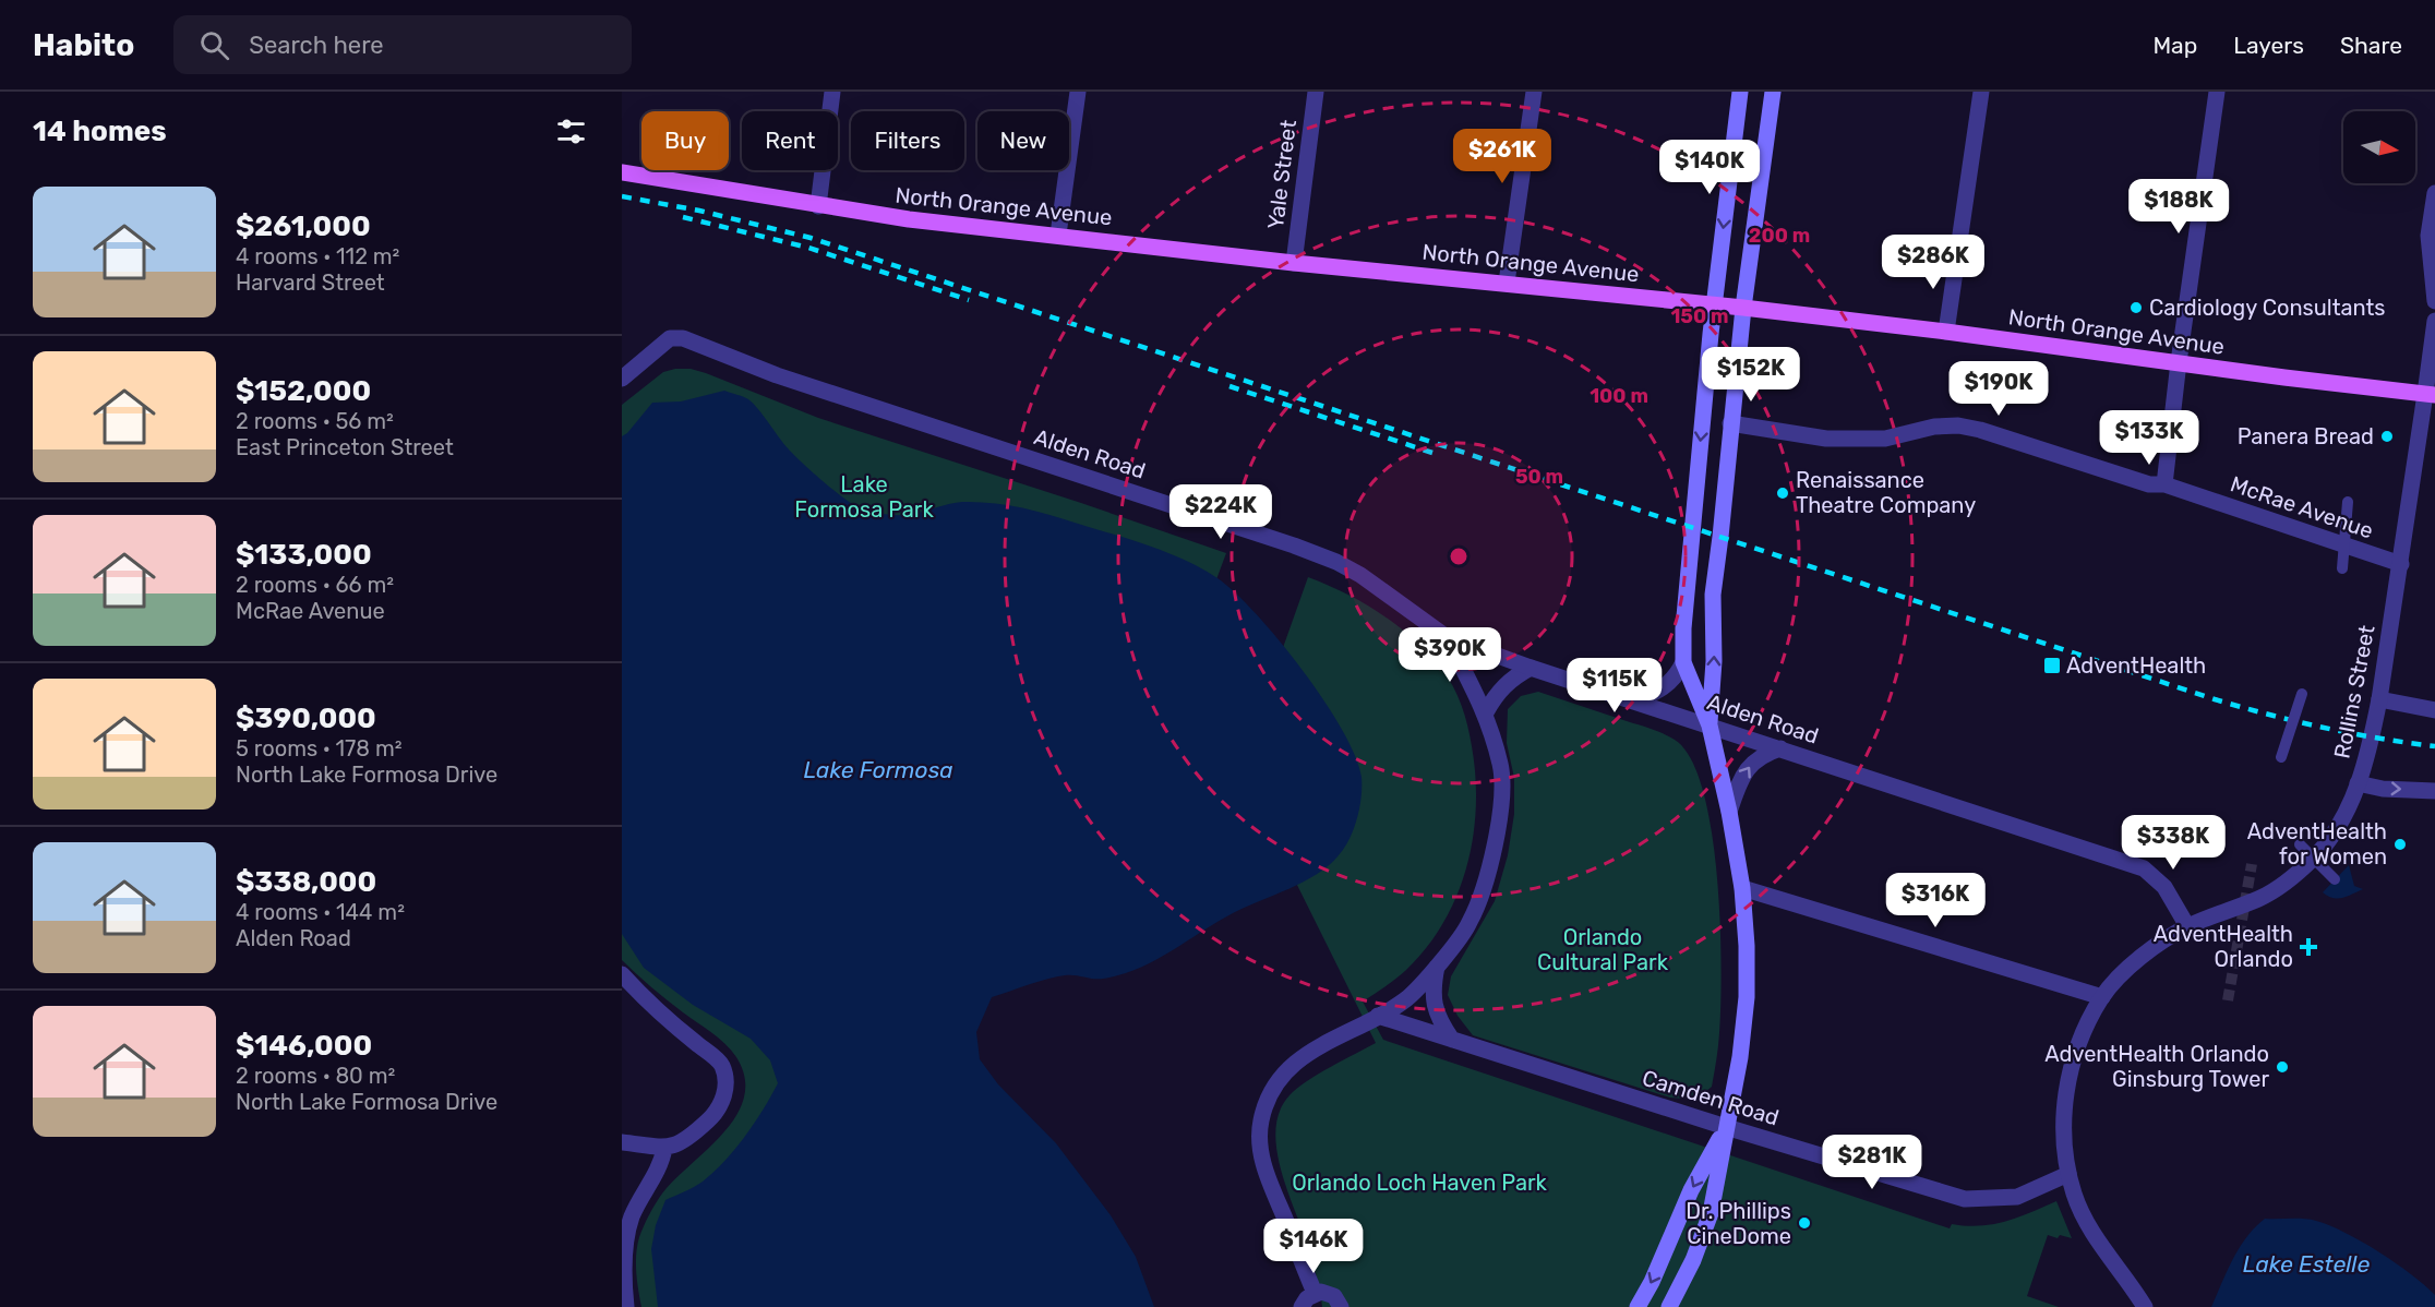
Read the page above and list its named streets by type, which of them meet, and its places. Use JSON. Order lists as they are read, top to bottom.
{
  "streets": {
    "main road": ["North Orange Avenue"],
    "street": [
      "Yale Street",
      "Alden Road",
      "McRae Avenue",
      "Rollins Street",
      "Camden Road"
    ]
  },
  "crossings": [
    ["Yale Street", "North Orange Avenue"],
    ["North Orange Avenue", "Rollins Street"],
    ["Alden Road", "Rollins Street"],
    ["McRae Avenue", "Rollins Street"],
    ["Rollins Street", "Camden Road"]
  ],
  "water": ["Lake Formosa", "Lake Estelle"],
  "parks": ["Lake Formosa Park", "Orlando Cultural Park", "Orlando Loch Haven Park"],
  "places": {
    "other": [
      "Cardiology Consultants",
      "Panera Bread",
      "Renaissance Theatre Company",
      "AdventHealth for Women",
      "AdventHealth Orlando Ginsburg Tower",
      "Dr. Phillips CineDome"
    ],
    "transit": ["AdventHealth"],
    "health": ["AdventHealth Orlando"]
  },
  "north": "right",
  "page": {
    "header": "Habito",
    "search": "Search here",
    "nav": ["Map", "Layers", "Share"],
    "heading": "14 homes",
    "chip": [
      "Buy",
      "Rent",
      "Filters",
      "New"
    ],
    "price": [
      "$261K",
      "$140K",
      "$188K",
      "$286K",
      "$152K",
      "$190K",
      "$133K",
      "$224K",
      "$390K",
      "$115K",
      "$338K",
      "$316K",
      "$281K",
      "$146K"
    ],
    "list": [
      {
        "name": "$261,000",
        "note": "4 rooms · 112 m² · Harvard Street"
      },
      {
        "name": "$152,000",
        "note": "2 rooms · 56 m² · East Princeton Street"
      },
      {
        "name": "$133,000",
        "note": "2 rooms · 66 m² · McRae Avenue"
      },
      {
        "name": "$390,000",
        "note": "5 rooms · 178 m² · North Lake Formosa Drive"
      },
      {
        "name": "$338,000",
        "note": "4 rooms · 144 m² · Alden Road"
      },
      {
        "name": "$146,000",
        "note": "2 rooms · 80 m² · North Lake Formosa Drive"
      }
    ]
  },
  "rings": [
    "200 m",
    "150 m",
    "100 m",
    "50 m"
  ]
}
